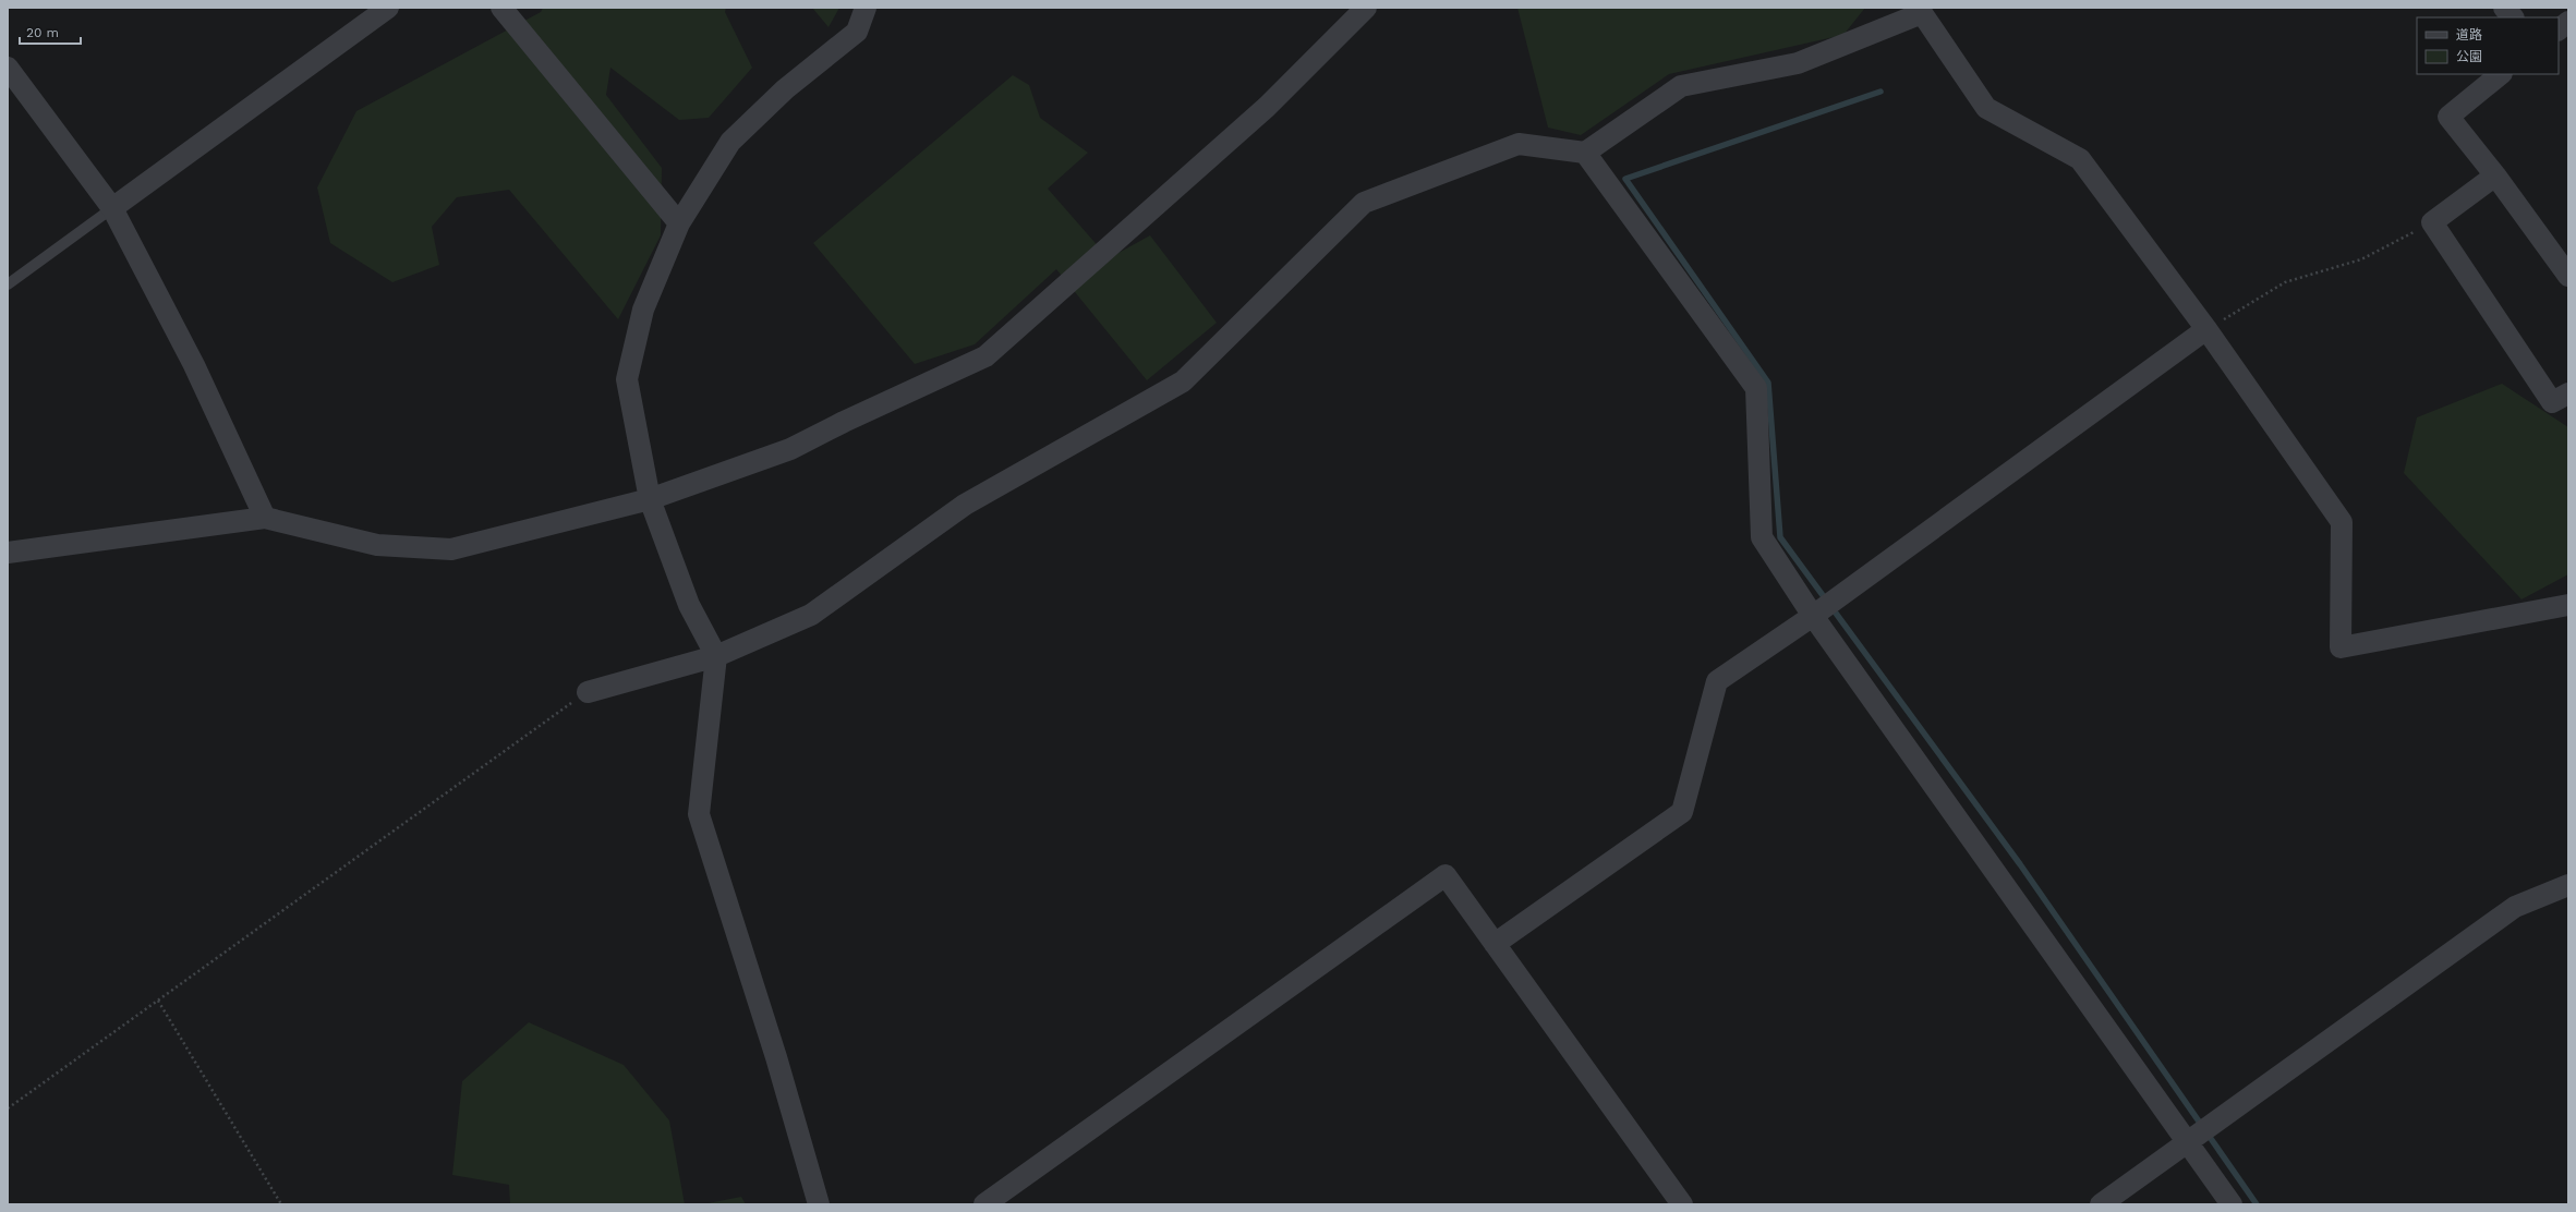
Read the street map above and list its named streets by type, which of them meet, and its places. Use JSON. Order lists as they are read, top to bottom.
{
  "legend": ["道路", "公園"],
  "scale_bar": "20 m"
}
